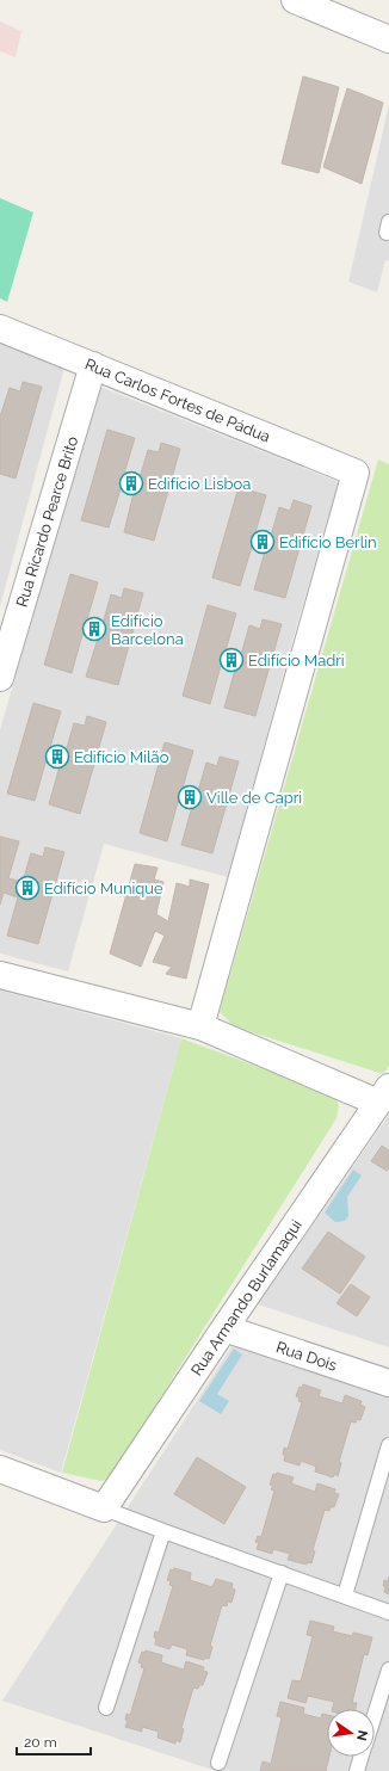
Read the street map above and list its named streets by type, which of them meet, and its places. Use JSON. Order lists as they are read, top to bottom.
{
  "streets": {
    "street": [
      "Rua Carlos Fortes de Pádua",
      "Rua Ricardo Pearce Brito",
      "Rua Armando Burlamaqui",
      "Rua Dois"
    ]
  },
  "crossings": [
    ["Rua Carlos Fortes de Pádua", "Rua Ricardo Pearce Brito"],
    ["Rua Armando Burlamaqui", "Rua Dois"]
  ],
  "places": {
    "building": [
      "Edifício Lisboa",
      "Edifício Berlin",
      "Edifício Barcelona",
      "Edifício Madri",
      "Edifício Milão",
      "Ville de Capri",
      "Edifício Munique"
    ]
  },
  "scale_bar": "20 m",
  "north": "right"
}
